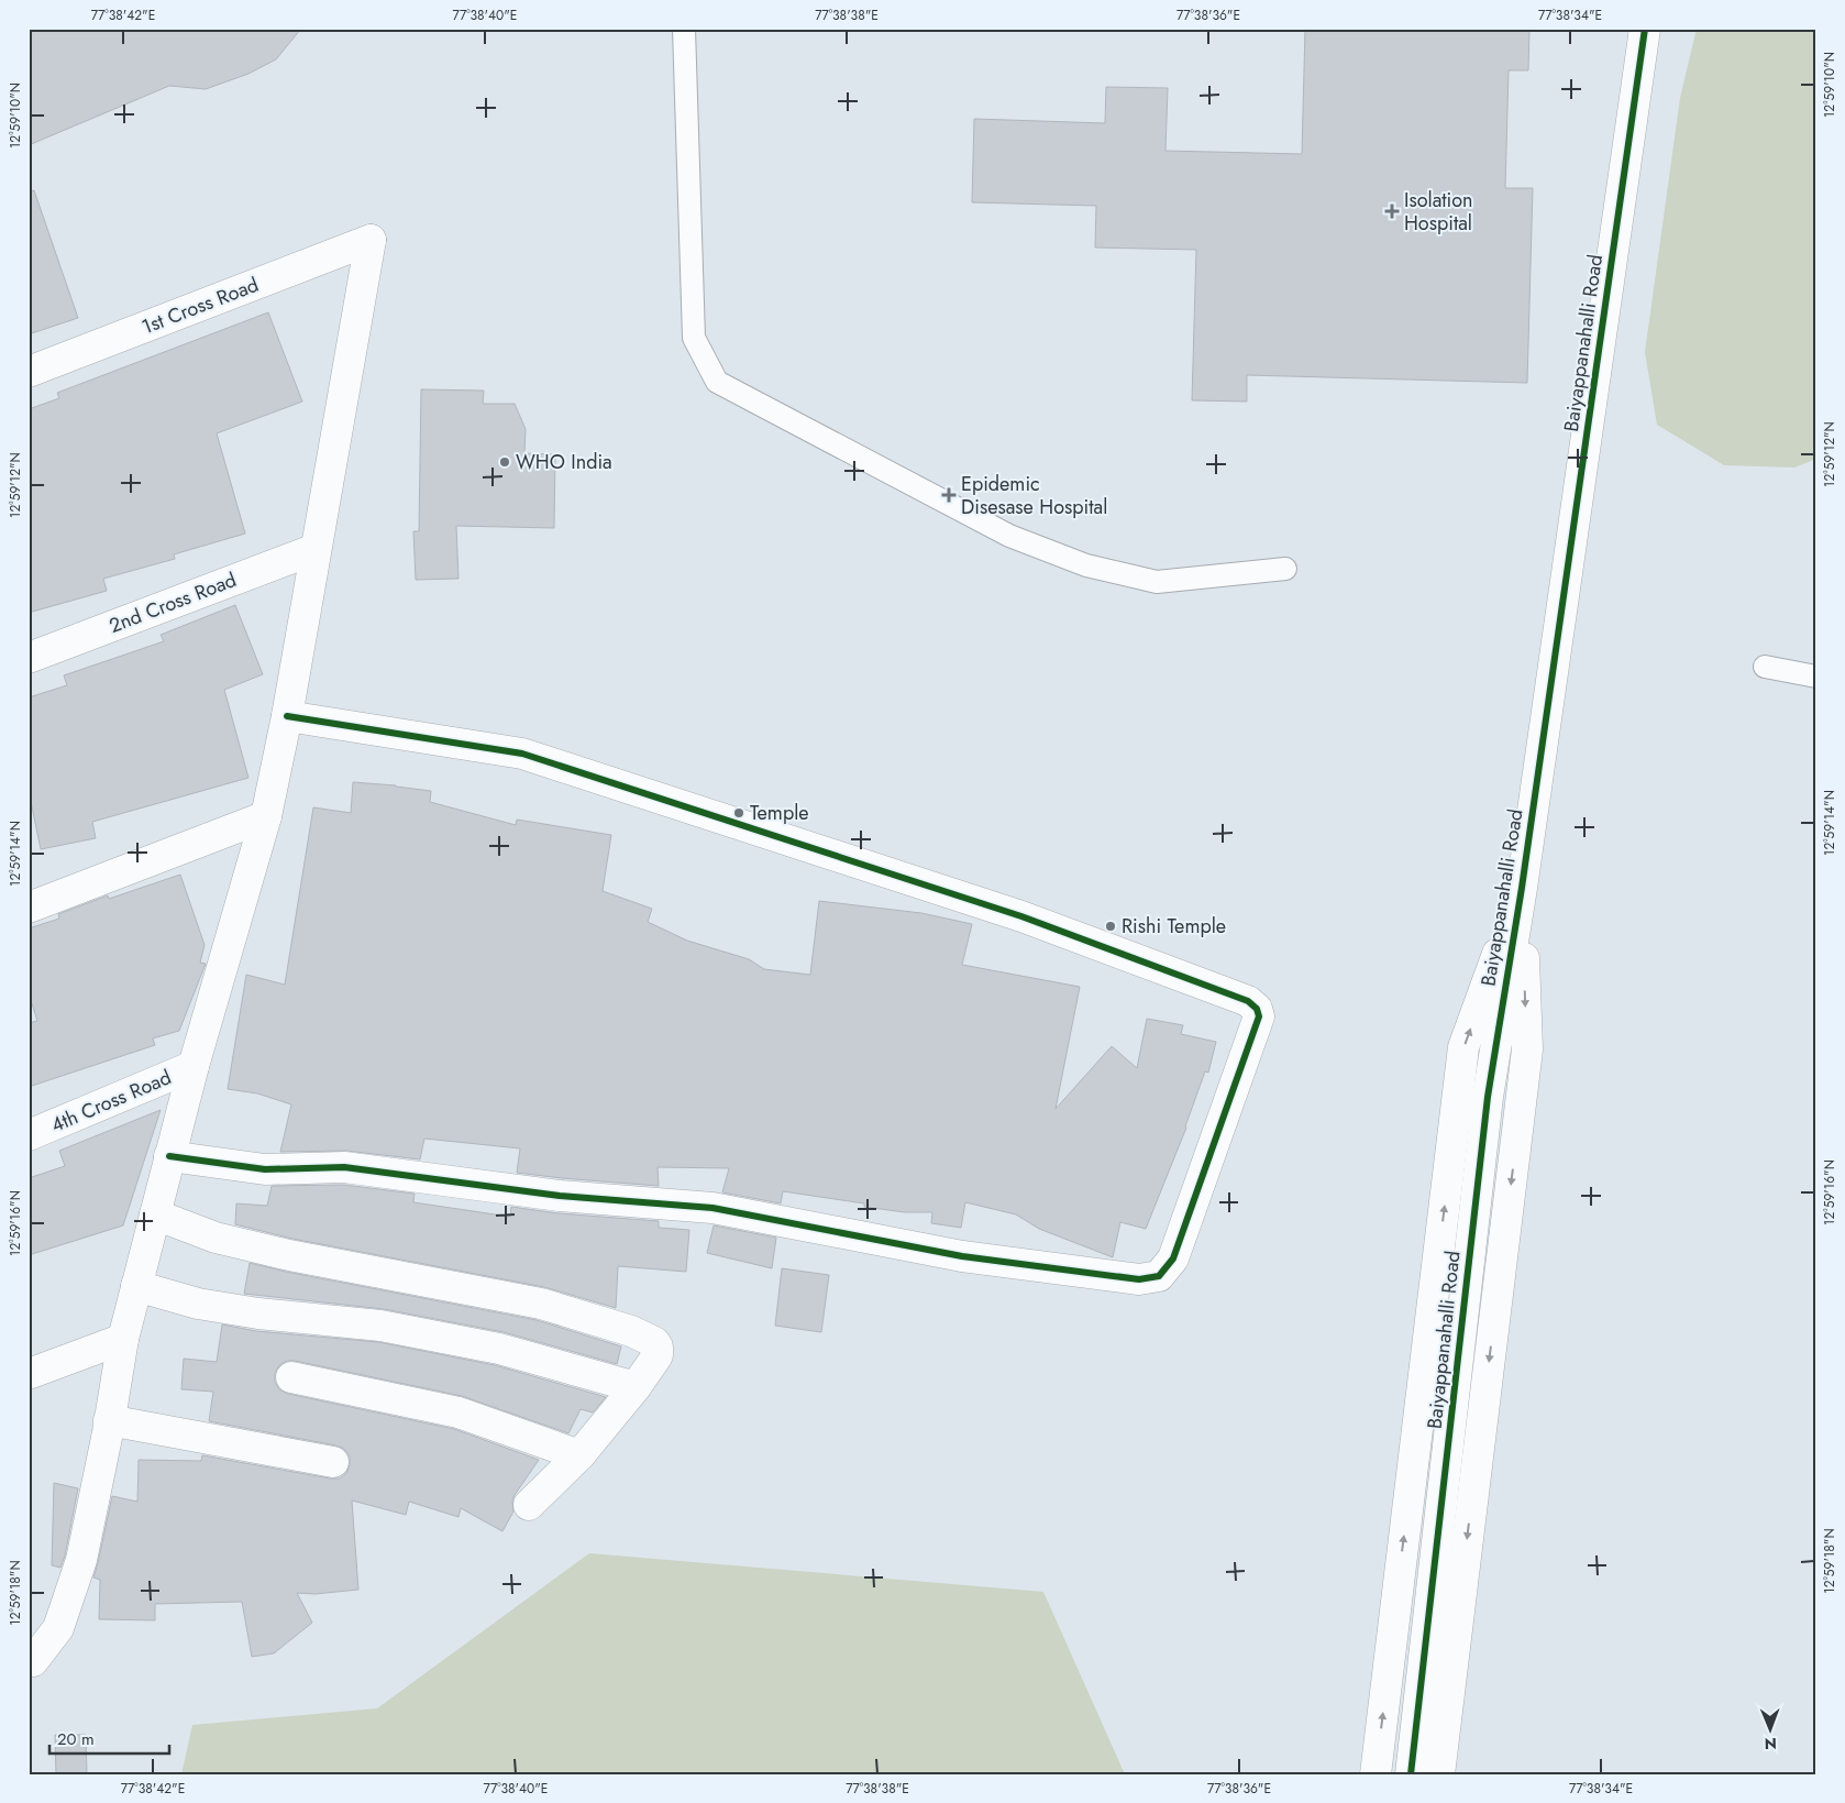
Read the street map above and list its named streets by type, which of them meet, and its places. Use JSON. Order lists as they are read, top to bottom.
{
  "streets": {
    "street": [
      "1st Cross Road",
      "Baiyappanahalli Road",
      "2nd Cross Road",
      "4th Cross Road"
    ]
  },
  "crossings": [
    ["1st Cross Road", "2nd Cross Road"]
  ],
  "places": {
    "health": ["Isolation Hospital", "Epidemic Disesase Hospital"],
    "other": ["WHO India", "Temple", "Rishi Temple"]
  },
  "scale_bar": "20 m",
  "north": "bottom",
  "coordinates": [
    "77°38'42\"E",
    "77°38'40\"E",
    "77°38'38\"E",
    "77°38'36\"E",
    "77°38'34\"E",
    "12°59'10\"N",
    "12°59'12\"N",
    "12°59'14\"N",
    "12°59'16\"N",
    "12°59'18\"N"
  ]
}
